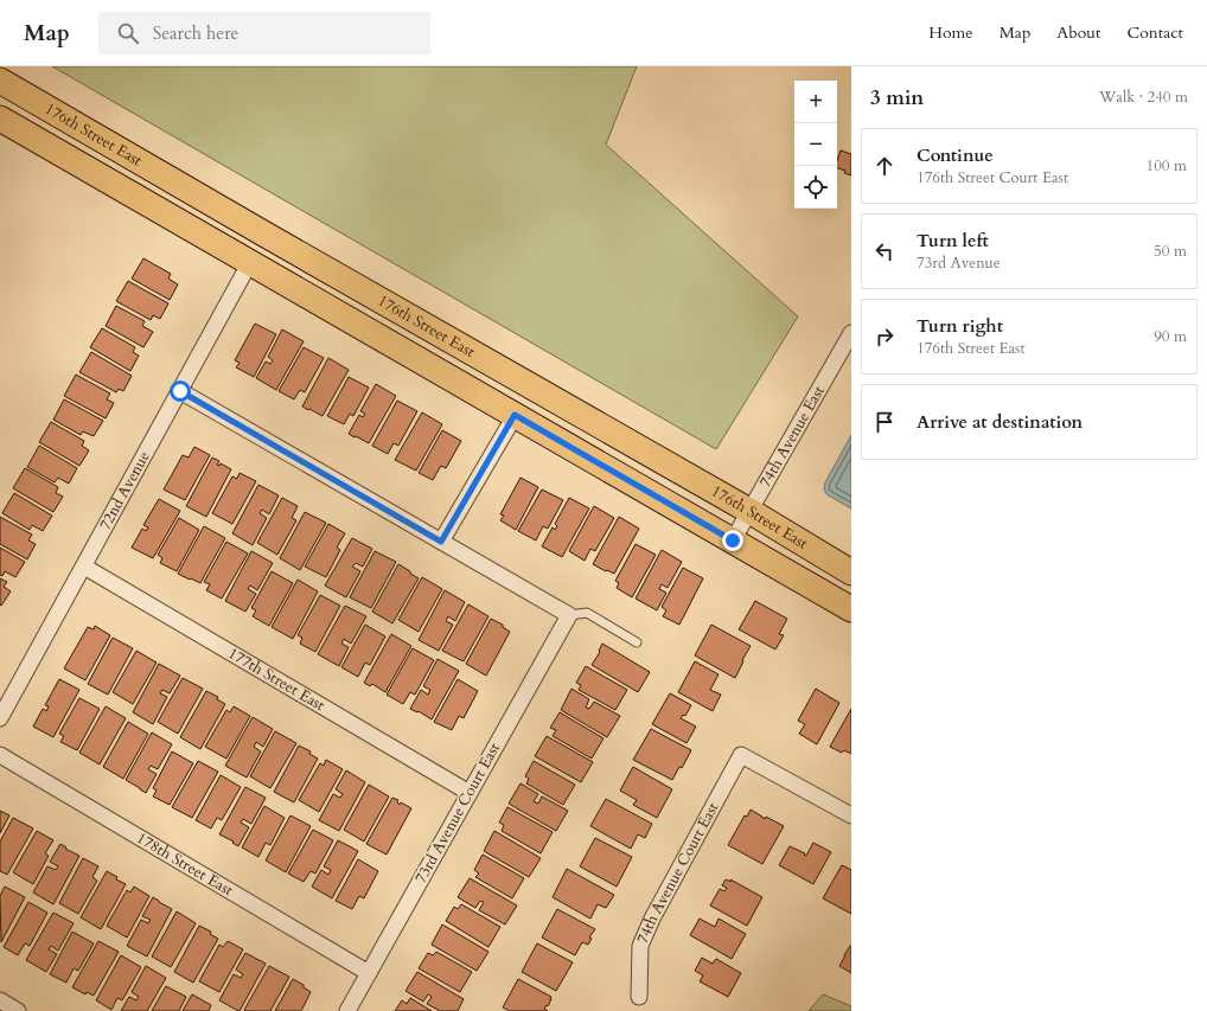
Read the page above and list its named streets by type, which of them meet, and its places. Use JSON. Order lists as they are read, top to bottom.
{
  "streets": {
    "main road": ["176th Street East"],
    "street": [
      "74th Avenue East",
      "72nd Avenue",
      "177th Street East",
      "73rd Avenue Court East",
      "178th Street East",
      "74th Avenue Court East"
    ]
  },
  "crossings": [
    ["176th Street East", "74th Avenue East"],
    ["176th Street East", "72nd Avenue"],
    ["72nd Avenue", "177th Street East"],
    ["177th Street East", "73rd Avenue Court East"],
    ["73rd Avenue Court East", "178th Street East"]
  ],
  "page": {
    "header": "Map",
    "search": "Search here",
    "nav": [
      "Home",
      "Map",
      "About",
      "Contact"
    ],
    "heading": ["3 min", "Walk · 240 m"],
    "map_buttons": ["+", "−"],
    "list": [
      ["Continue", "176th Street Court East", "100 m"],
      ["Turn left", "73rd Avenue", "50 m"],
      ["Turn right", "176th Street East", "90 m"],
      "Arrive at destination"
    ]
  }
}
